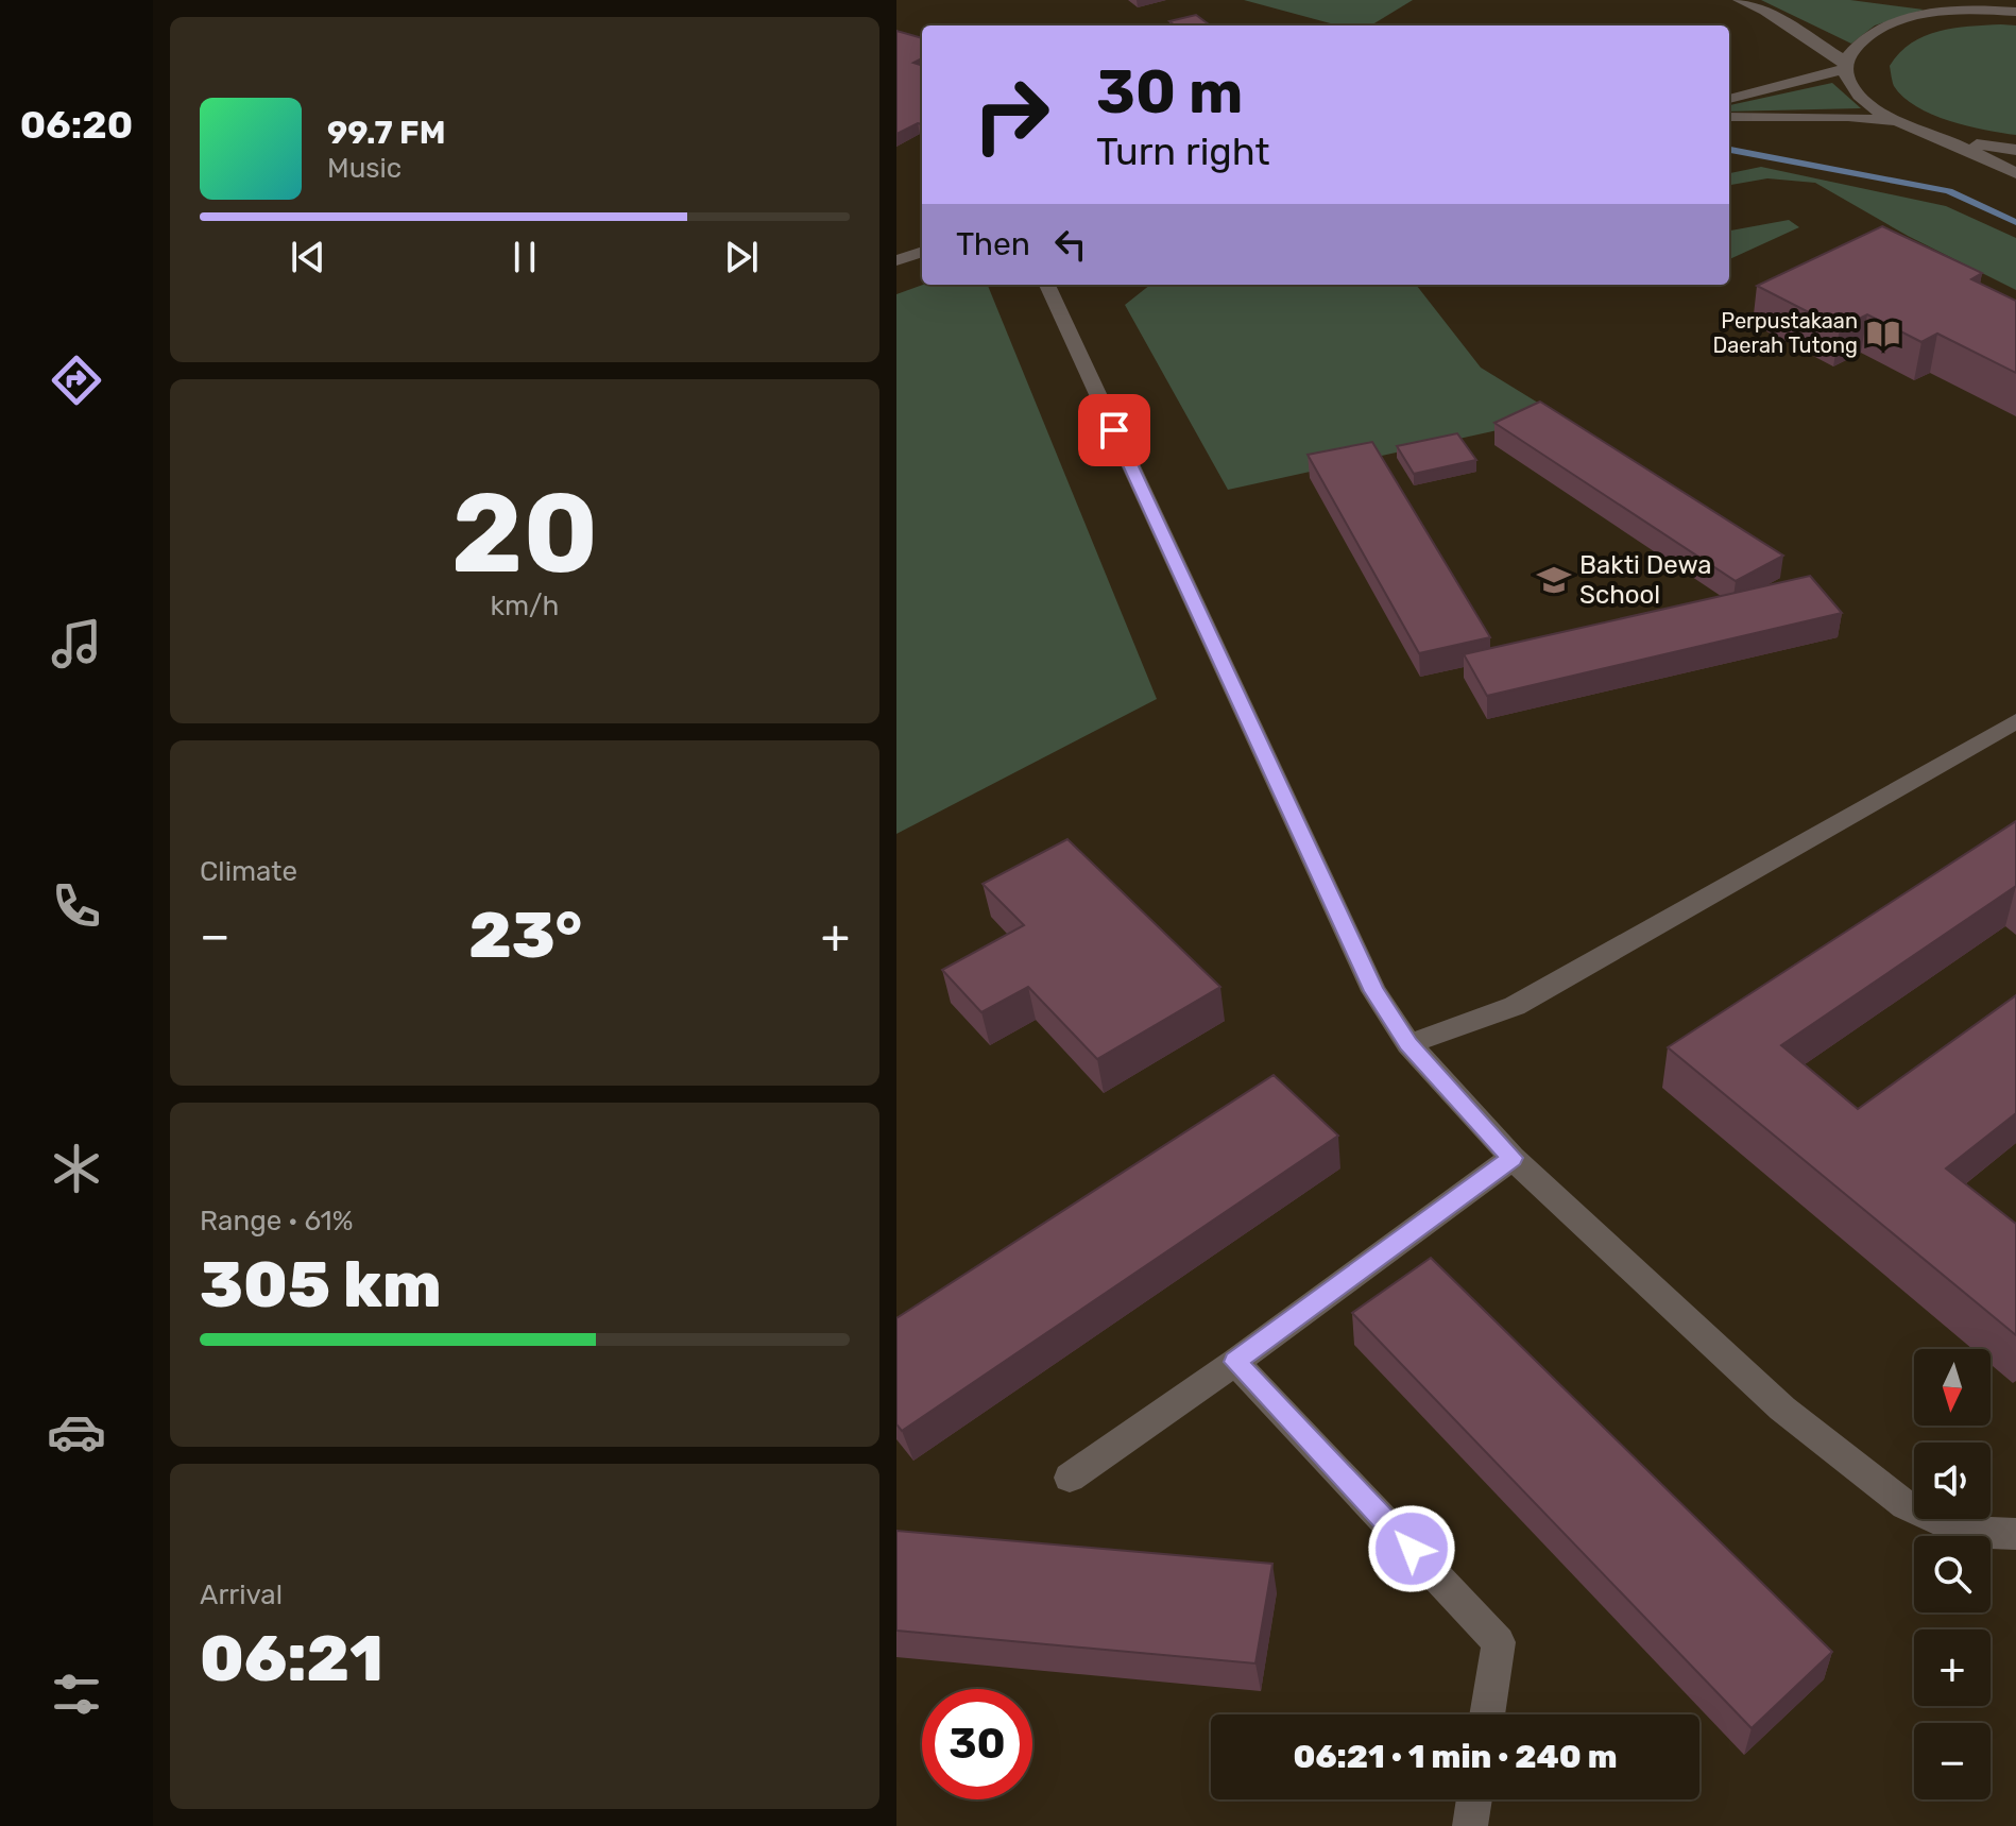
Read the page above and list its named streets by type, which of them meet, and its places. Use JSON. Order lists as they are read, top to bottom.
{
  "places": {
    "library": ["Perpustakaan Daerah Tutong"],
    "school or university": ["Bakti Dewa School"]
  },
  "north": "bottom",
  "page": {
    "tabs": "06:20",
    "turn": ["30 m", "Turn right"],
    "song": ["99.7 FM", "Music"],
    "then": "Then",
    "tile": [
      ["20", "km/h"],
      "Climate",
      ["Range · 61%", "305 km"],
      ["Arrival", "06:21"]
    ],
    "heat": ["−", "23°", "+"],
    "map_buttons": ["+", "−"],
    "limit": "30",
    "trip": "06:21 · 1 min · 240 m"
  }
}
